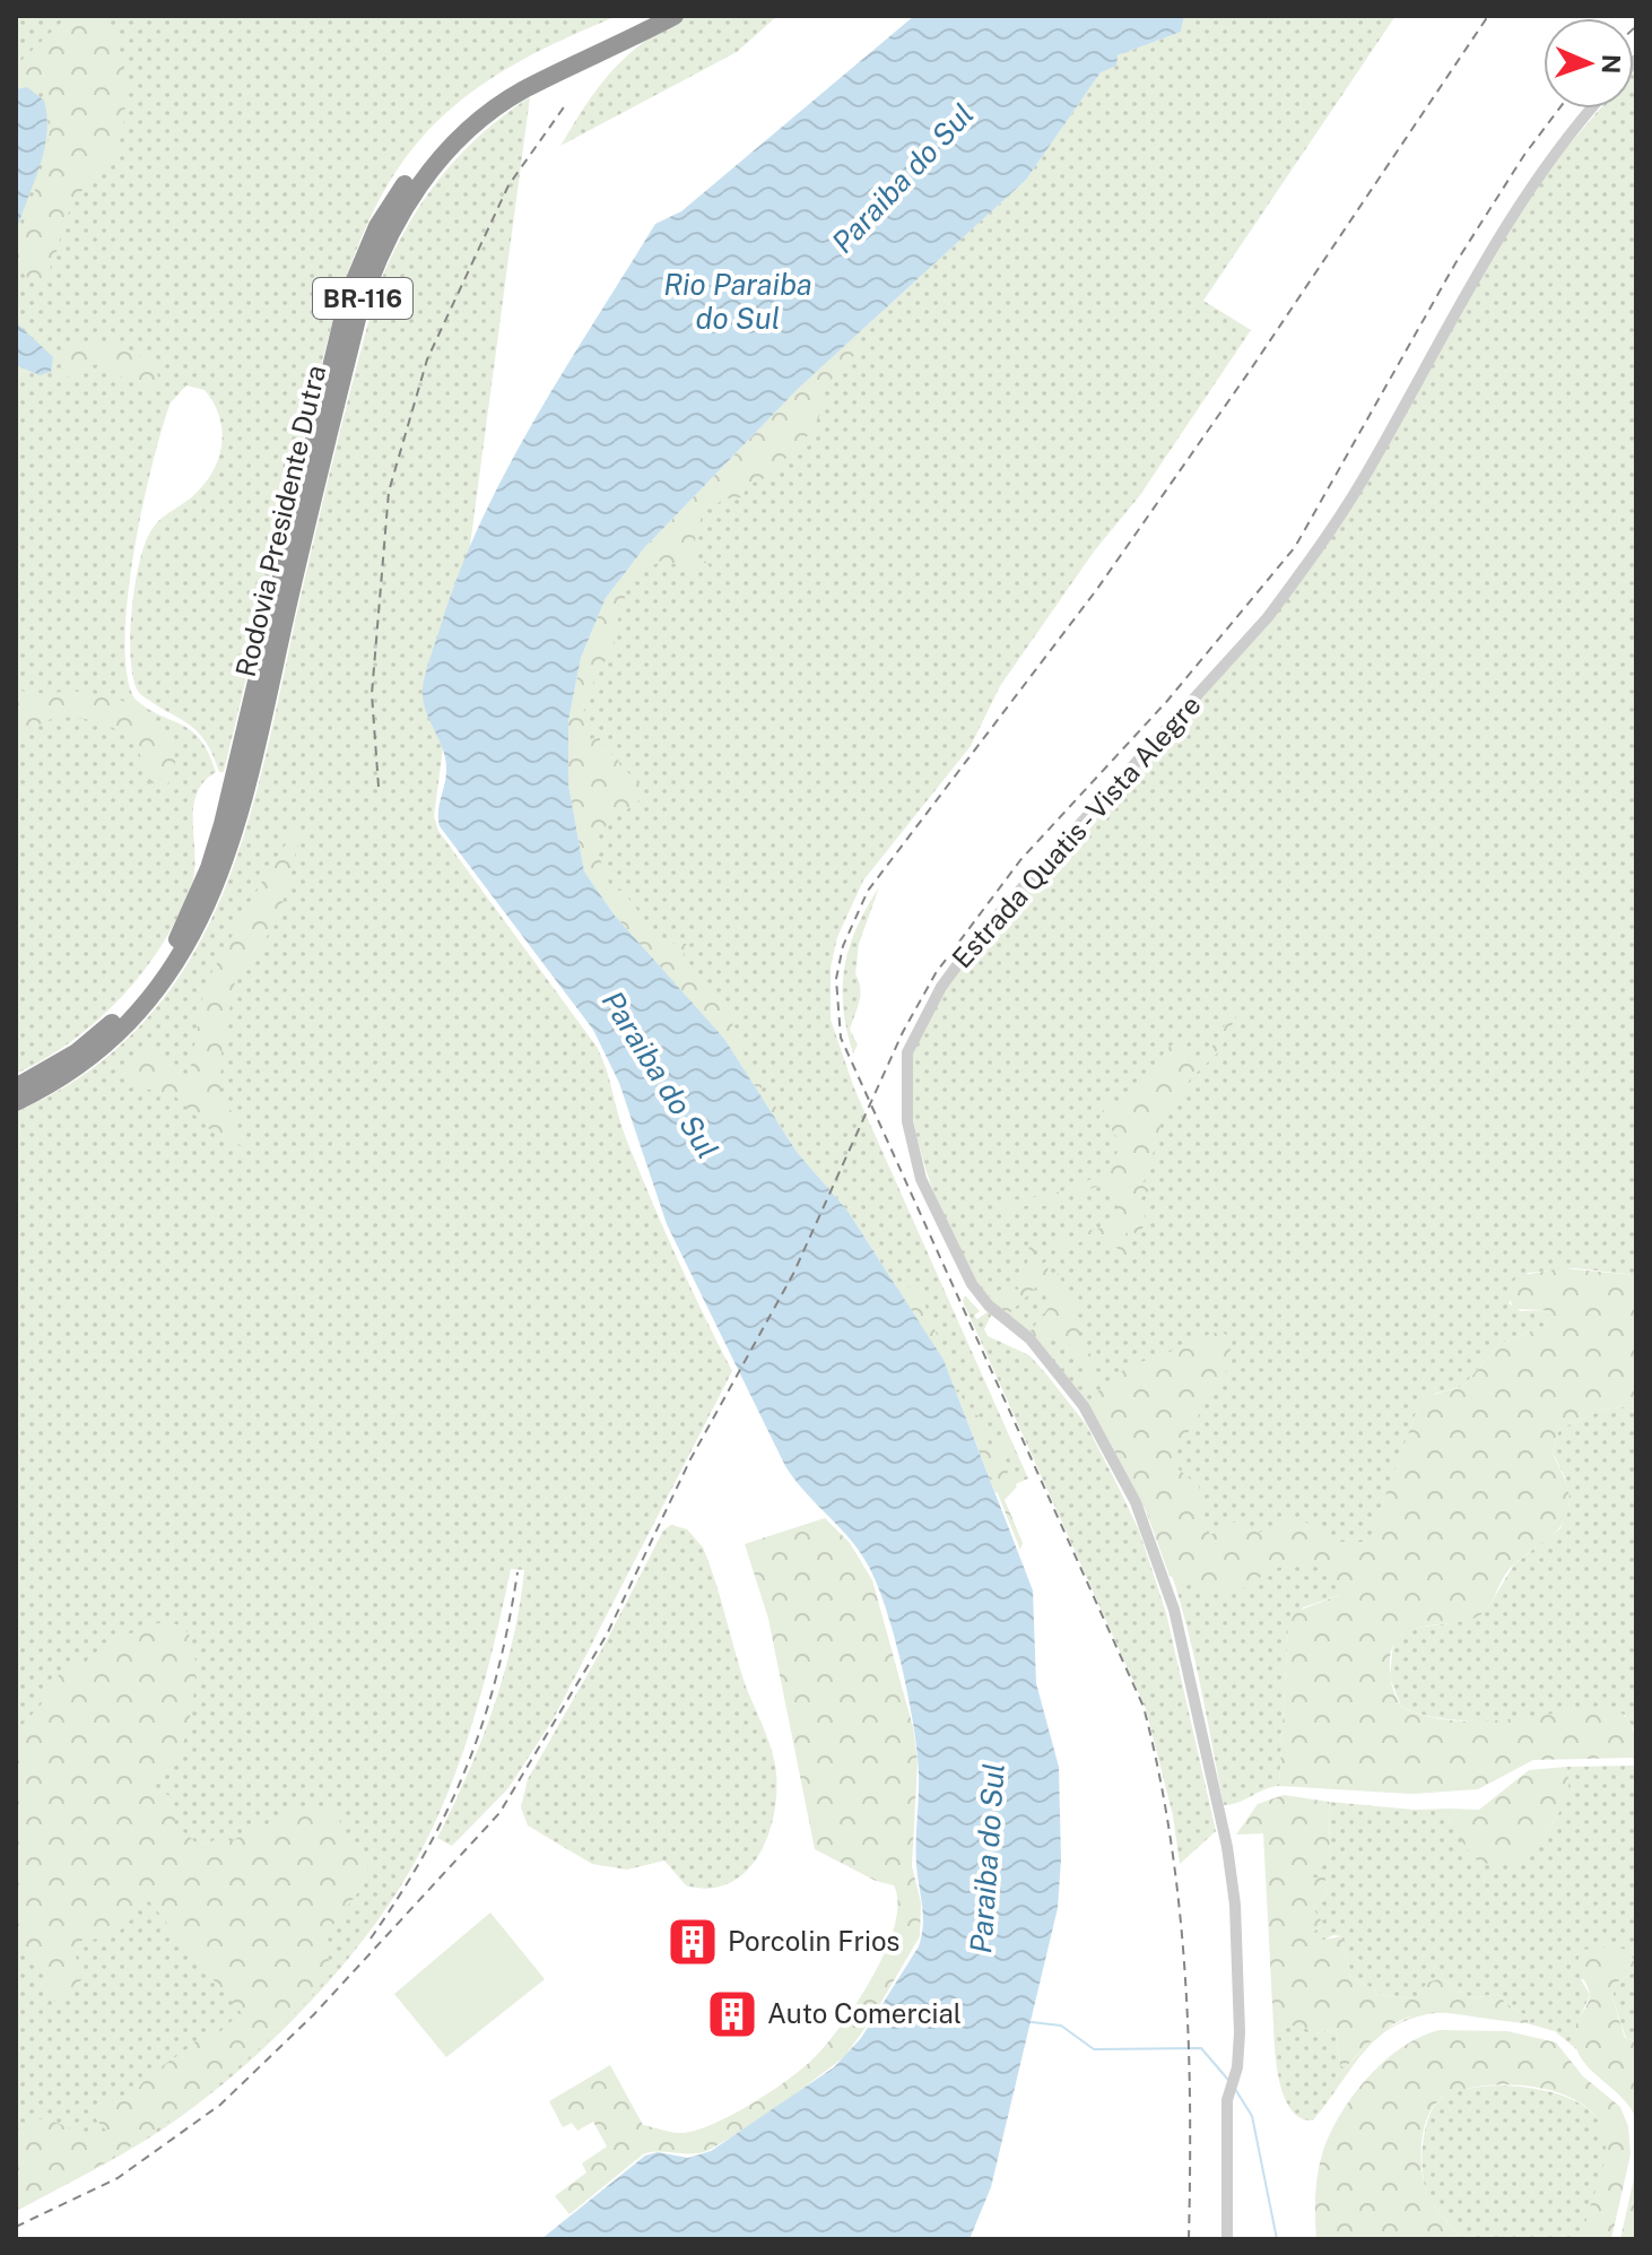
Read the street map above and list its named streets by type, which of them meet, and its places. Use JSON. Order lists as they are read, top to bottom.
{
  "streets": {
    "highway": ["BR-116", "Rodovia Presidente Dutra"],
    "street": ["Estrada Quatis - Vista Alegre"]
  },
  "water": ["Paraiba do Sul", "Rio Paraiba do Sul"],
  "places": {
    "building": ["Porcolin Frios", "Auto Comercial"]
  },
  "north": "right"
}
